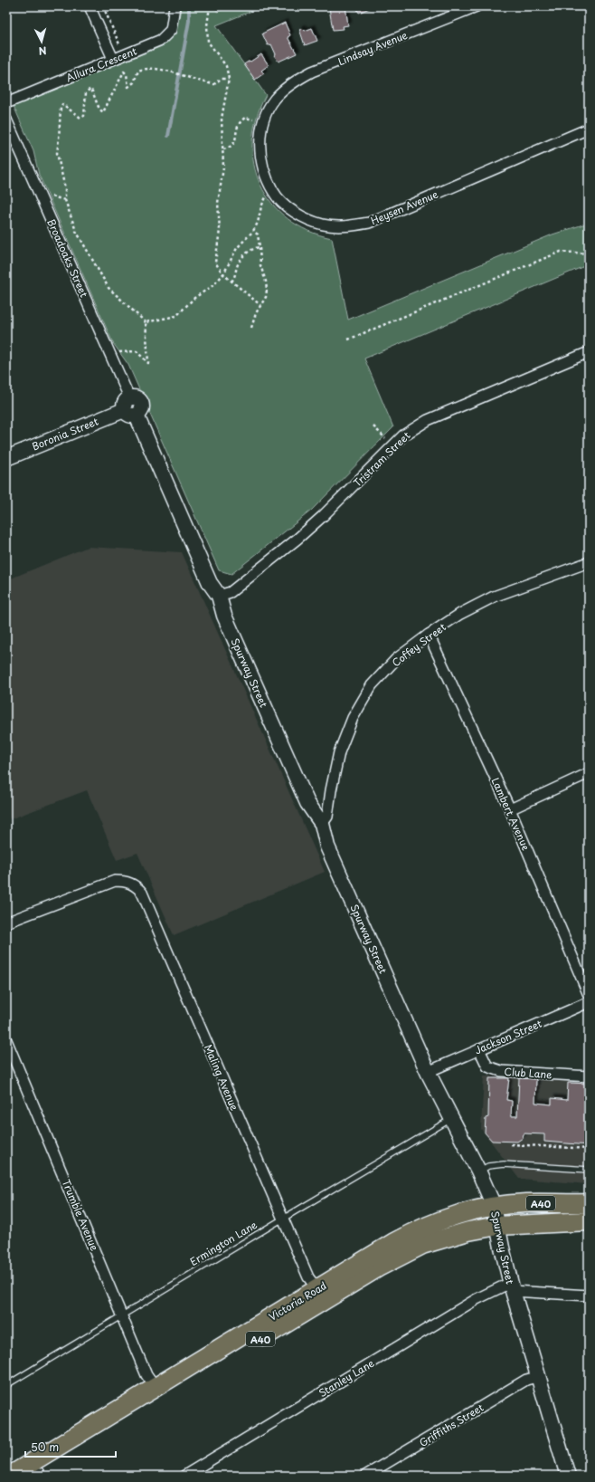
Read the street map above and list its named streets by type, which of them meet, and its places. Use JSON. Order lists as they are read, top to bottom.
{
  "streets": {
    "highway": ["A40", "Victoria Road"],
    "street": [
      "Lindsay Avenue",
      "Allura Crescent",
      "Heysen Avenue",
      "Broadoaks Street",
      "Boronia Street",
      "Tristram Street",
      "Coffey Street",
      "Spurway Street",
      "Lambert Avenue",
      "Jackson Street",
      "Club Lane",
      "Maling Avenue",
      "Trumble Avenue",
      "Stanley Lane",
      "Griffiths Street"
    ],
    "lane": ["Ermington Lane"]
  },
  "crossings": [
    ["Lindsay Avenue", "Heysen Avenue"],
    ["Broadoaks Street", "Boronia Street"],
    ["Broadoaks Street", "Spurway Street"],
    ["Boronia Street", "Spurway Street"],
    ["Tristram Street", "Spurway Street"],
    ["Coffey Street", "Spurway Street"],
    ["Coffey Street", "Lambert Avenue"],
    ["Spurway Street", "Jackson Street"],
    ["Spurway Street", "Ermington Lane"],
    ["Spurway Street", "Victoria Road"],
    ["Spurway Street", "Stanley Lane"],
    ["Spurway Street", "Griffiths Street"],
    ["Jackson Street", "Club Lane"],
    ["Maling Avenue", "Ermington Lane"],
    ["Maling Avenue", "Victoria Road"],
    ["Trumble Avenue", "Ermington Lane"],
    ["Trumble Avenue", "Victoria Road"]
  ],
  "scale_bar": "50 m",
  "north": "bottom"
}
